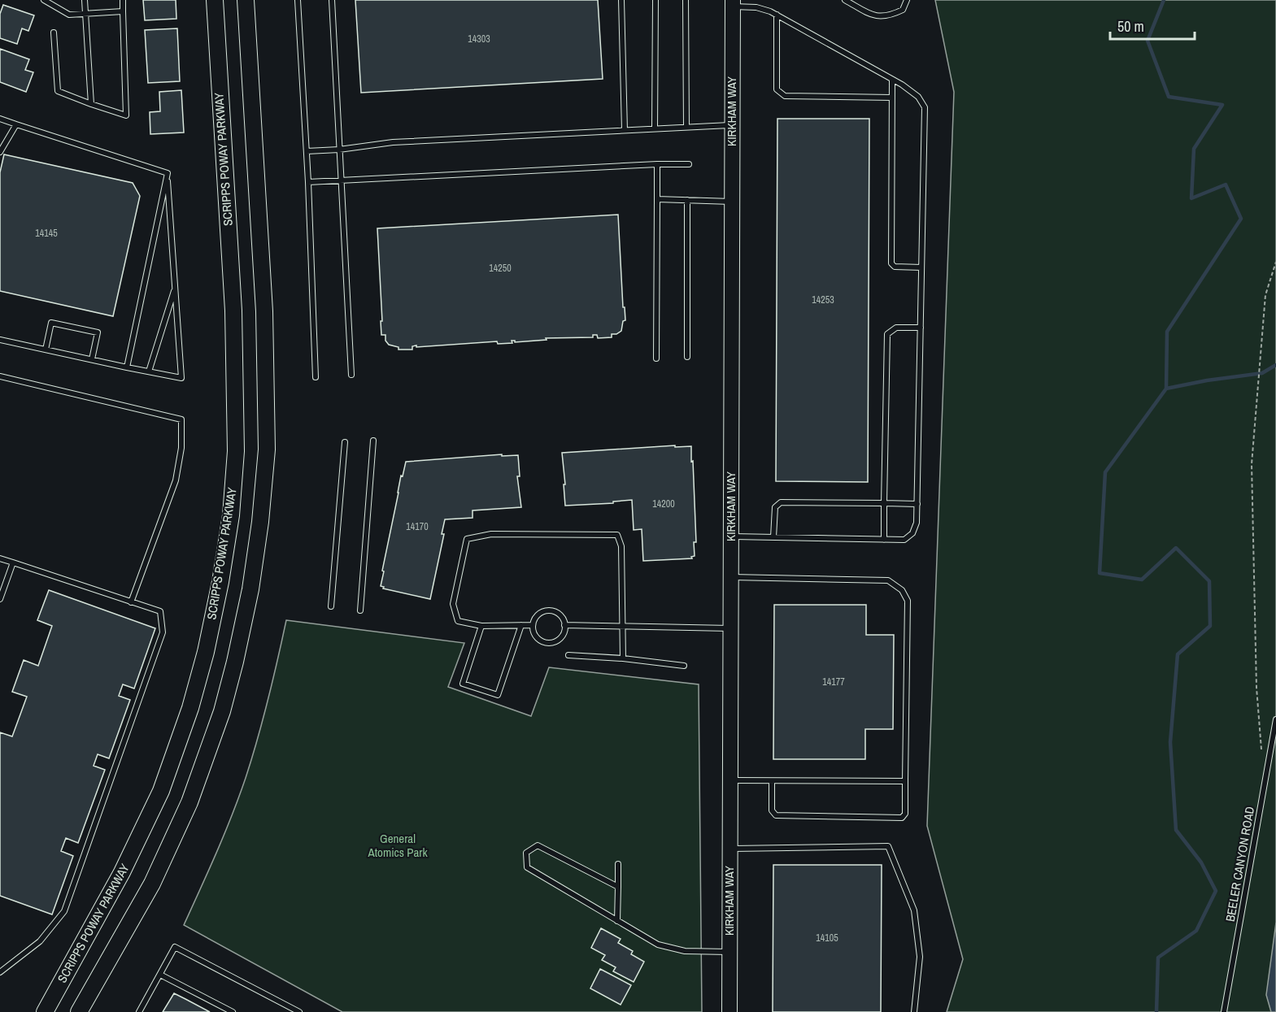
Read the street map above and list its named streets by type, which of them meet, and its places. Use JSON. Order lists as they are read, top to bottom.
{
  "streets": {
    "main road": ["KIRKHAM WAY", "SCRIPPS POWAY PARKWAY"],
    "lane": ["BEELER CANYON ROAD"]
  },
  "parks": ["General Atomics Park"],
  "house_numbers": [
    "14303",
    "14145",
    "14250",
    "14253",
    "14200",
    "14170",
    "14177",
    "14105"
  ],
  "scale_bar": "50 m"
}
